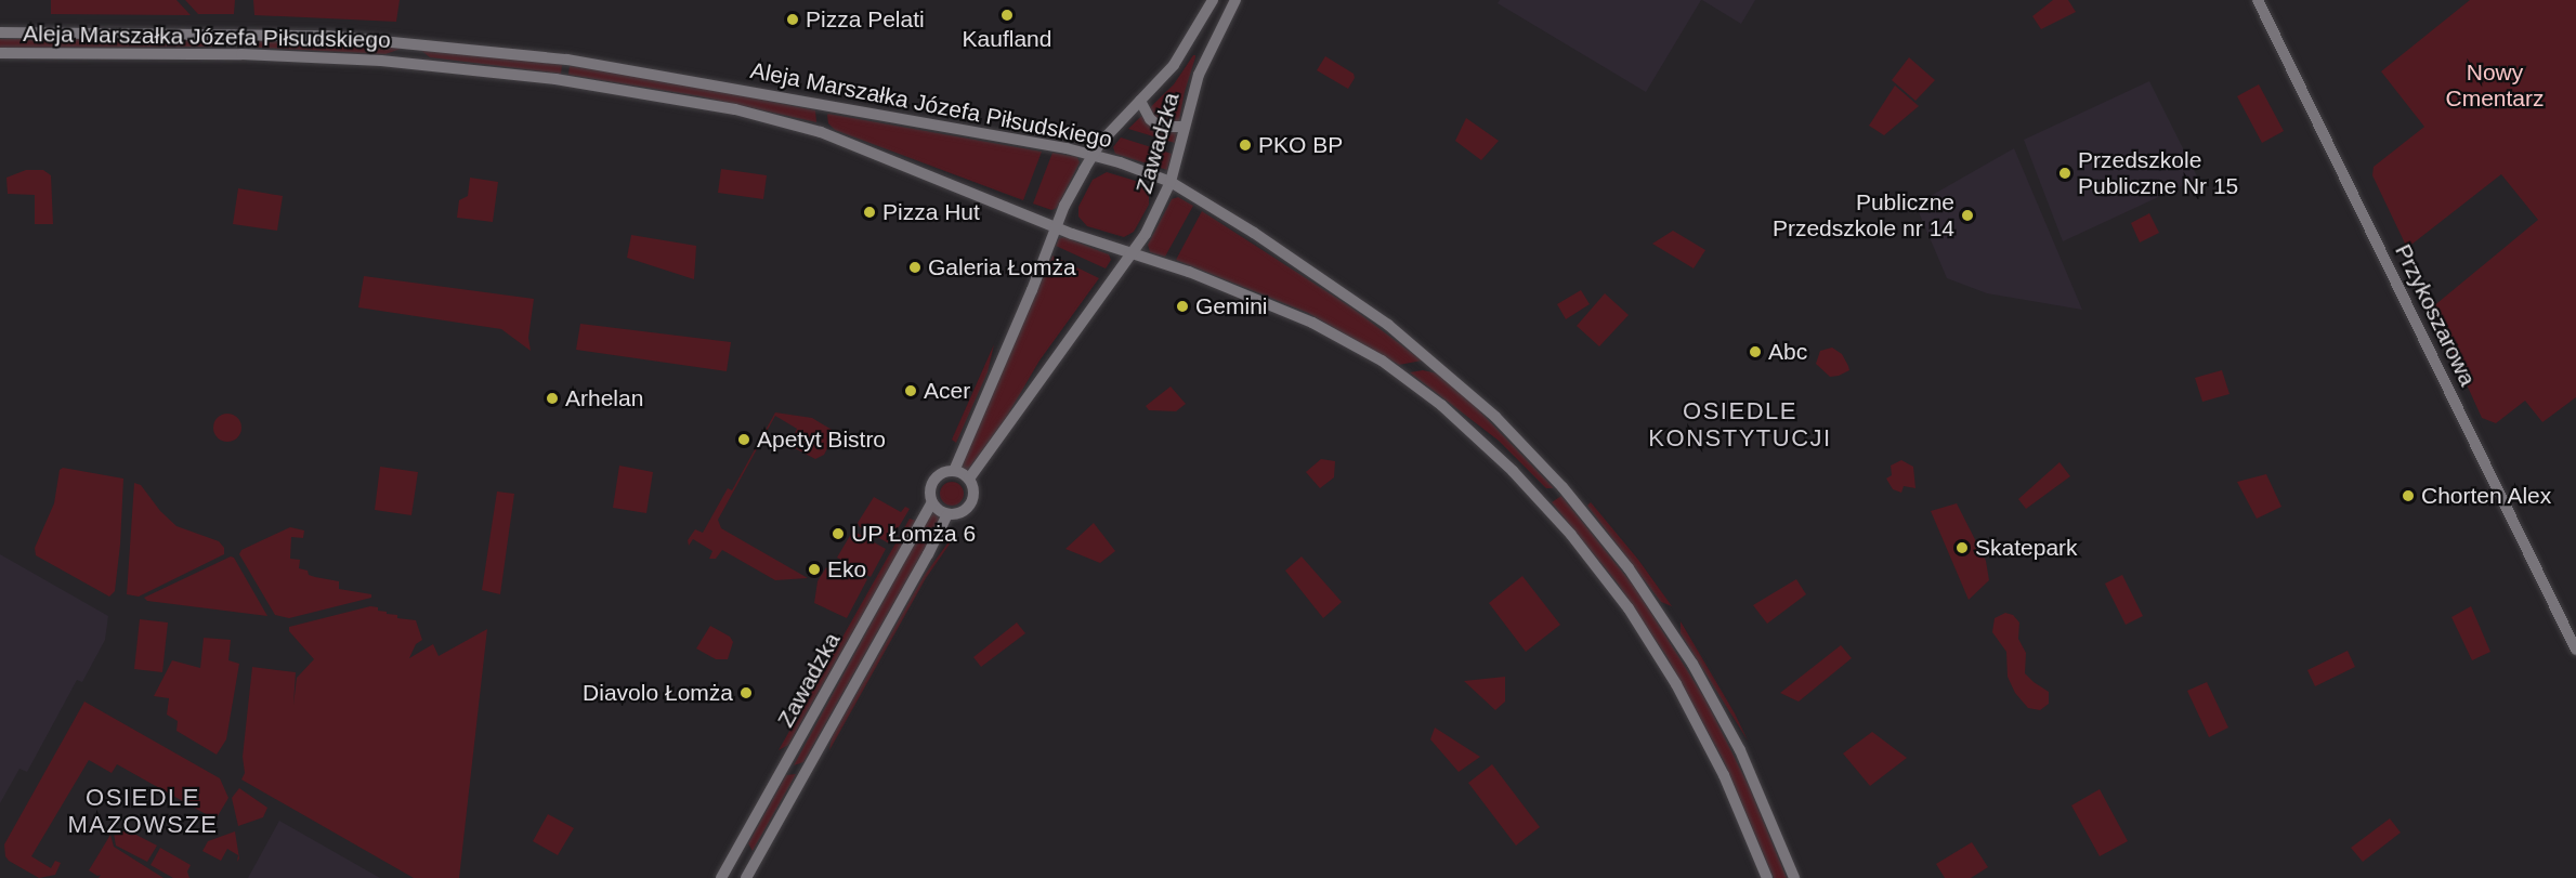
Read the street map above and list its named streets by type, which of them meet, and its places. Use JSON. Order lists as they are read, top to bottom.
{
  "streets": {
    "street": ["Aleja Marszałka Józefa Piłsudskiego", "Zawadzka", "Przykoszarowa"]
  },
  "crossings": [
    ["Aleja Marszałka Józefa Piłsudskiego", "Zawadzka"]
  ],
  "districts": ["OSIEDLE KONSTYTUCJI", "OSIEDLE MAZOWSZE"],
  "parks": ["Nowy Cmentarz"],
  "places": [
    "Kaufland",
    "Pizza Pelati",
    "PKO BP",
    "Przedszkole Publiczne Nr 15",
    "Pizza Hut",
    "Publiczne Przedszkole nr 14",
    "Galeria Łomża",
    "Gemini",
    "Abc",
    "Acer",
    "Arhelan",
    "Apetyt Bistro",
    "Chorten Alex",
    "UP Łomża 6",
    "Skatepark",
    "Eko",
    "Diavolo Łomża"
  ]
}
